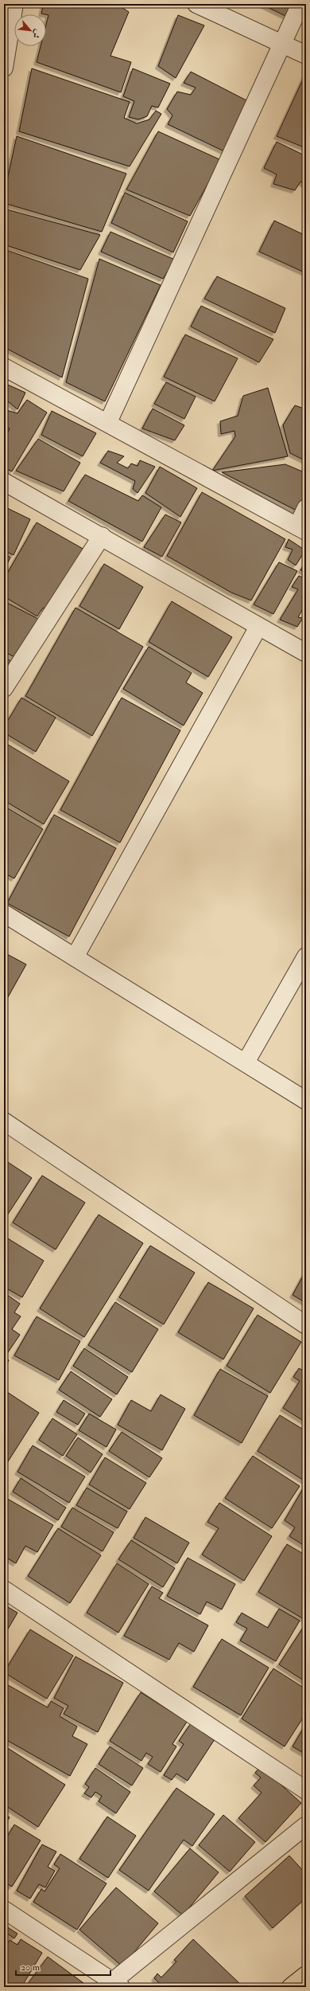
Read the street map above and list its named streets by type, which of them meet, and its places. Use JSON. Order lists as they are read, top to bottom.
{
  "scale_bar": "20 m",
  "north": "bottom right"
}
